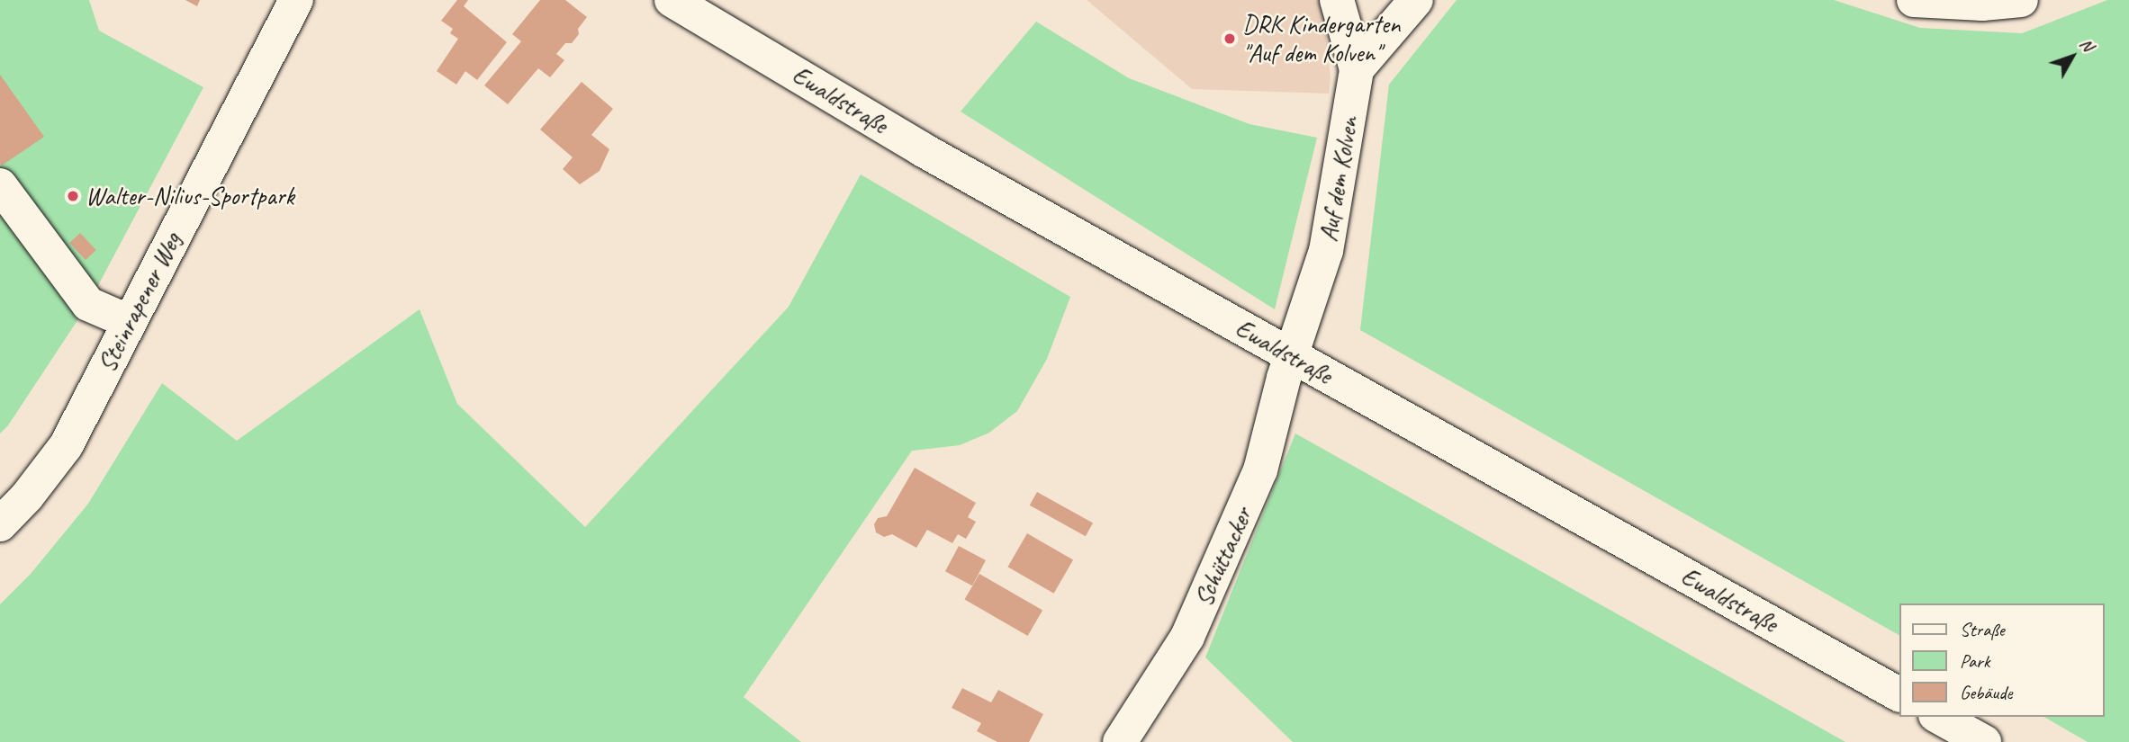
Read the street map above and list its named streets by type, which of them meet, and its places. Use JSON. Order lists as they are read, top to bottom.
{
  "streets": {
    "street": [
      "Ewaldstraße",
      "Auf dem Kolven",
      "Steinrapener Weg",
      "Schüttacker"
    ]
  },
  "crossings": [
    ["Ewaldstraße", "Auf dem Kolven"],
    ["Ewaldstraße", "Schüttacker"],
    ["Auf dem Kolven", "Schüttacker"]
  ],
  "places": ["DRK Kindergarten \"Auf dem Kolven\"", "Walter-Nilius-Sportpark"],
  "legend": ["Straße", "Park", "Gebäude"],
  "north": "top right"
}
